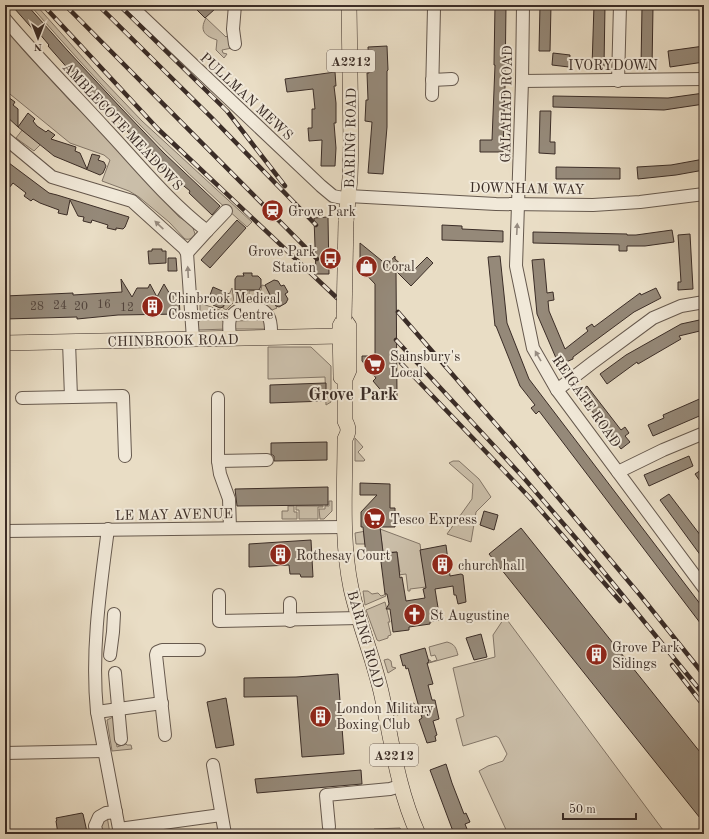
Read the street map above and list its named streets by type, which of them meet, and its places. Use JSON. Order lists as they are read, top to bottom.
{
  "streets": {
    "main road": ["A2212", "BARING ROAD", "CHINBROOK ROAD"],
    "street": [
      "IVORYDOWN",
      "PULLMAN MEWS",
      "GALAHAD ROAD",
      "AMBLECOTE MEADOWS",
      "DOWNHAM WAY",
      "REIGATE ROAD",
      "LE MAY AVENUE"
    ]
  },
  "crossings": [
    ["IVORYDOWN", "GALAHAD ROAD"],
    ["PULLMAN MEWS", "BARING ROAD"],
    ["PULLMAN MEWS", "DOWNHAM WAY"],
    ["GALAHAD ROAD", "DOWNHAM WAY"],
    ["GALAHAD ROAD", "REIGATE ROAD"],
    ["BARING ROAD", "DOWNHAM WAY"],
    ["BARING ROAD", "CHINBROOK ROAD"],
    ["BARING ROAD", "LE MAY AVENUE"],
    ["DOWNHAM WAY", "REIGATE ROAD"]
  ],
  "one_way": ["REIGATE ROAD"],
  "districts": ["Grove Park"],
  "places": {
    "station": ["Grove Park"],
    "bus stop": ["Grove Park Station"],
    "shop": ["Coral"],
    "building": [
      "Chinbrook Medical Cosmetics Centre",
      "Rothesay Court",
      "church hall",
      "Grove Park Sidings",
      "London Military Boxing Club"
    ],
    "supermarket": ["Sainsbury's Local", "Tesco Express"],
    "church": ["St Augustine"]
  },
  "house_numbers": [
    "16",
    "24",
    "28",
    "20",
    "12"
  ],
  "scale_bar": "50 m",
  "north": "bottom"
}
